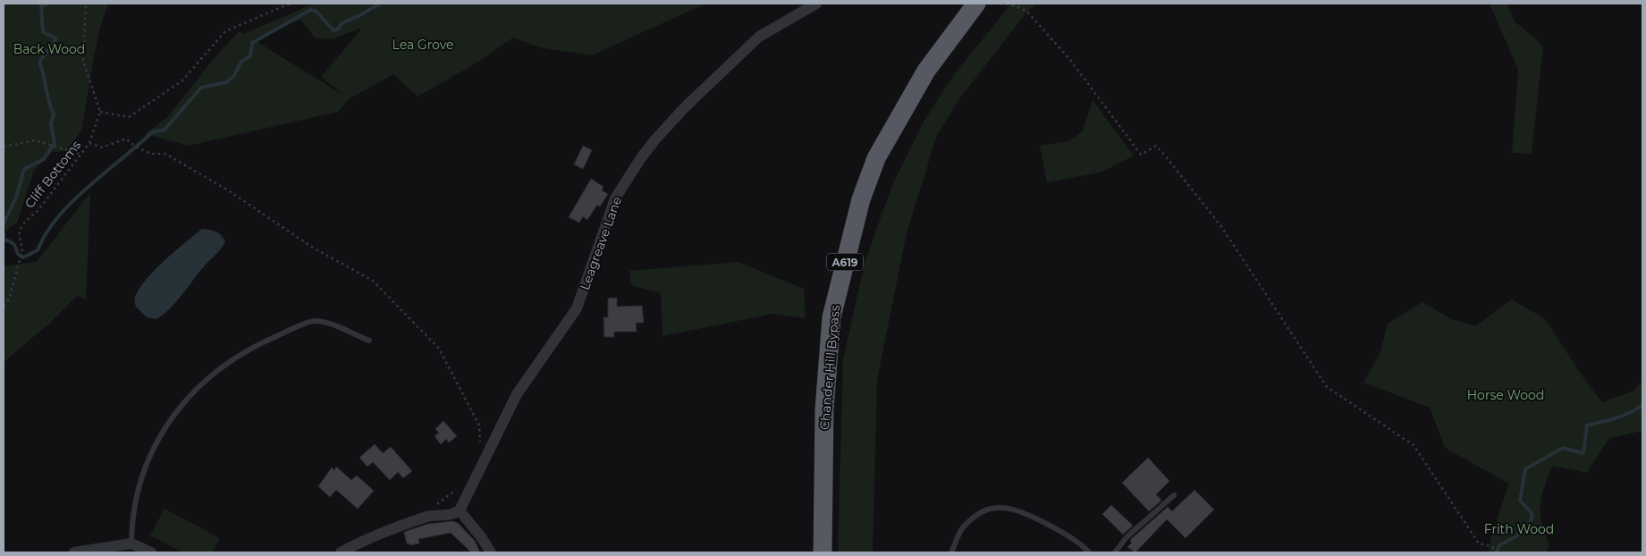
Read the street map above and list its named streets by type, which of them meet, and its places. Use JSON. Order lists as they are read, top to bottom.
{
  "streets": {
    "highway": ["A619", "Chander Hill Bypass"],
    "street": ["Leagreave Lane"],
    "path": ["Cliff Bottoms"]
  },
  "parks": [
    "Lea Grove",
    "Back Wood",
    "Horse Wood",
    "Frith Wood"
  ]
}
